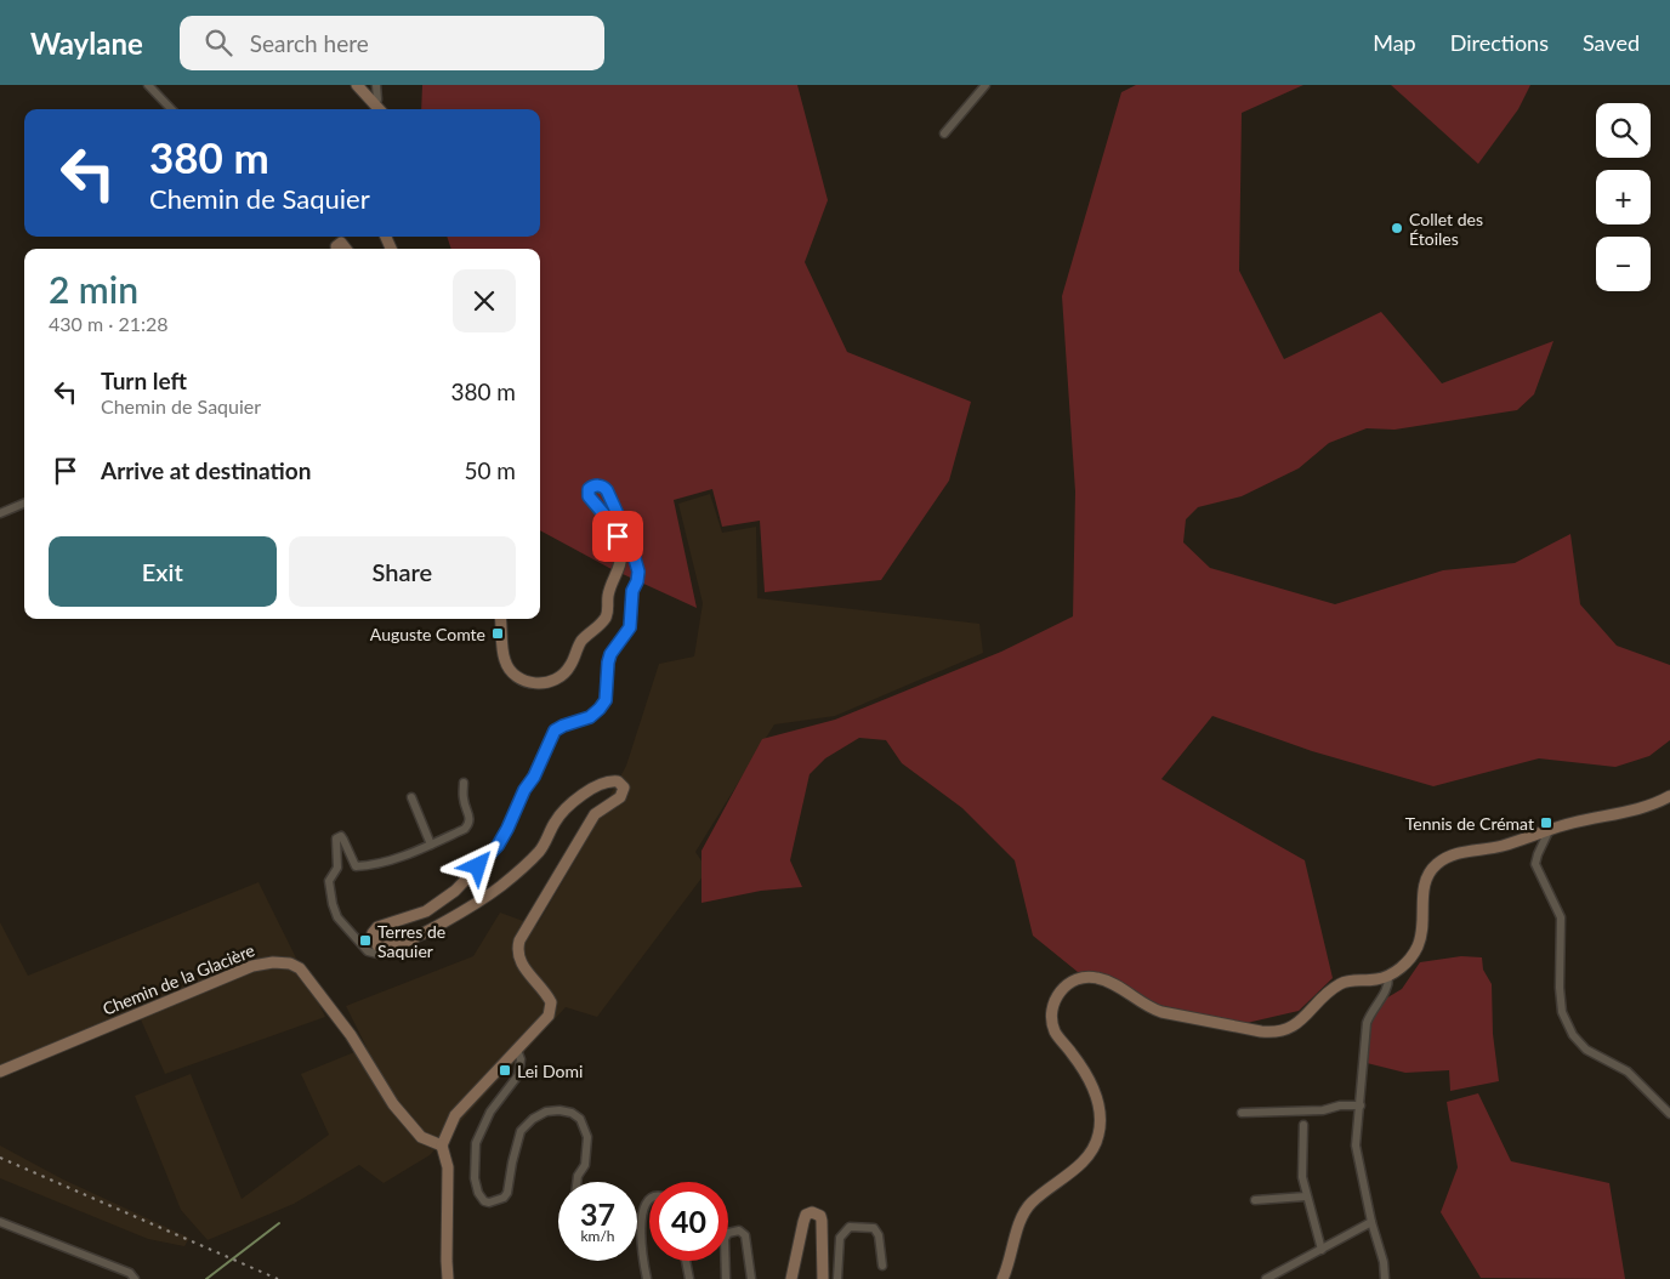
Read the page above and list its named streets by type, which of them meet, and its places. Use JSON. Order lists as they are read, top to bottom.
{
  "streets": {
    "street": ["Chemin de la Glacière"]
  },
  "places": {
    "other": ["Collet des Étoiles"],
    "transit": [
      "Auguste Comte",
      "Tennis de Crémat",
      "Terres de Saquier",
      "Lei Domi"
    ]
  },
  "page": {
    "header": "Waylane",
    "search": "Search here",
    "nav": ["Map", "Directions", "Saved"],
    "map_buttons": ["+", "−"],
    "turn": ["380 m", "Chemin de Saquier"],
    "heading": ["2 min", "430 m · 21:28"],
    "list": [
      {
        "name": "Turn left",
        "note": "Chemin de Saquier",
        "value": "380 m"
      },
      {
        "name": "Arrive at destination",
        "value": "50 m"
      }
    ],
    "buttons": ["Exit", "Share"],
    "speed": "37 km/h",
    "limit": "40"
  }
}
